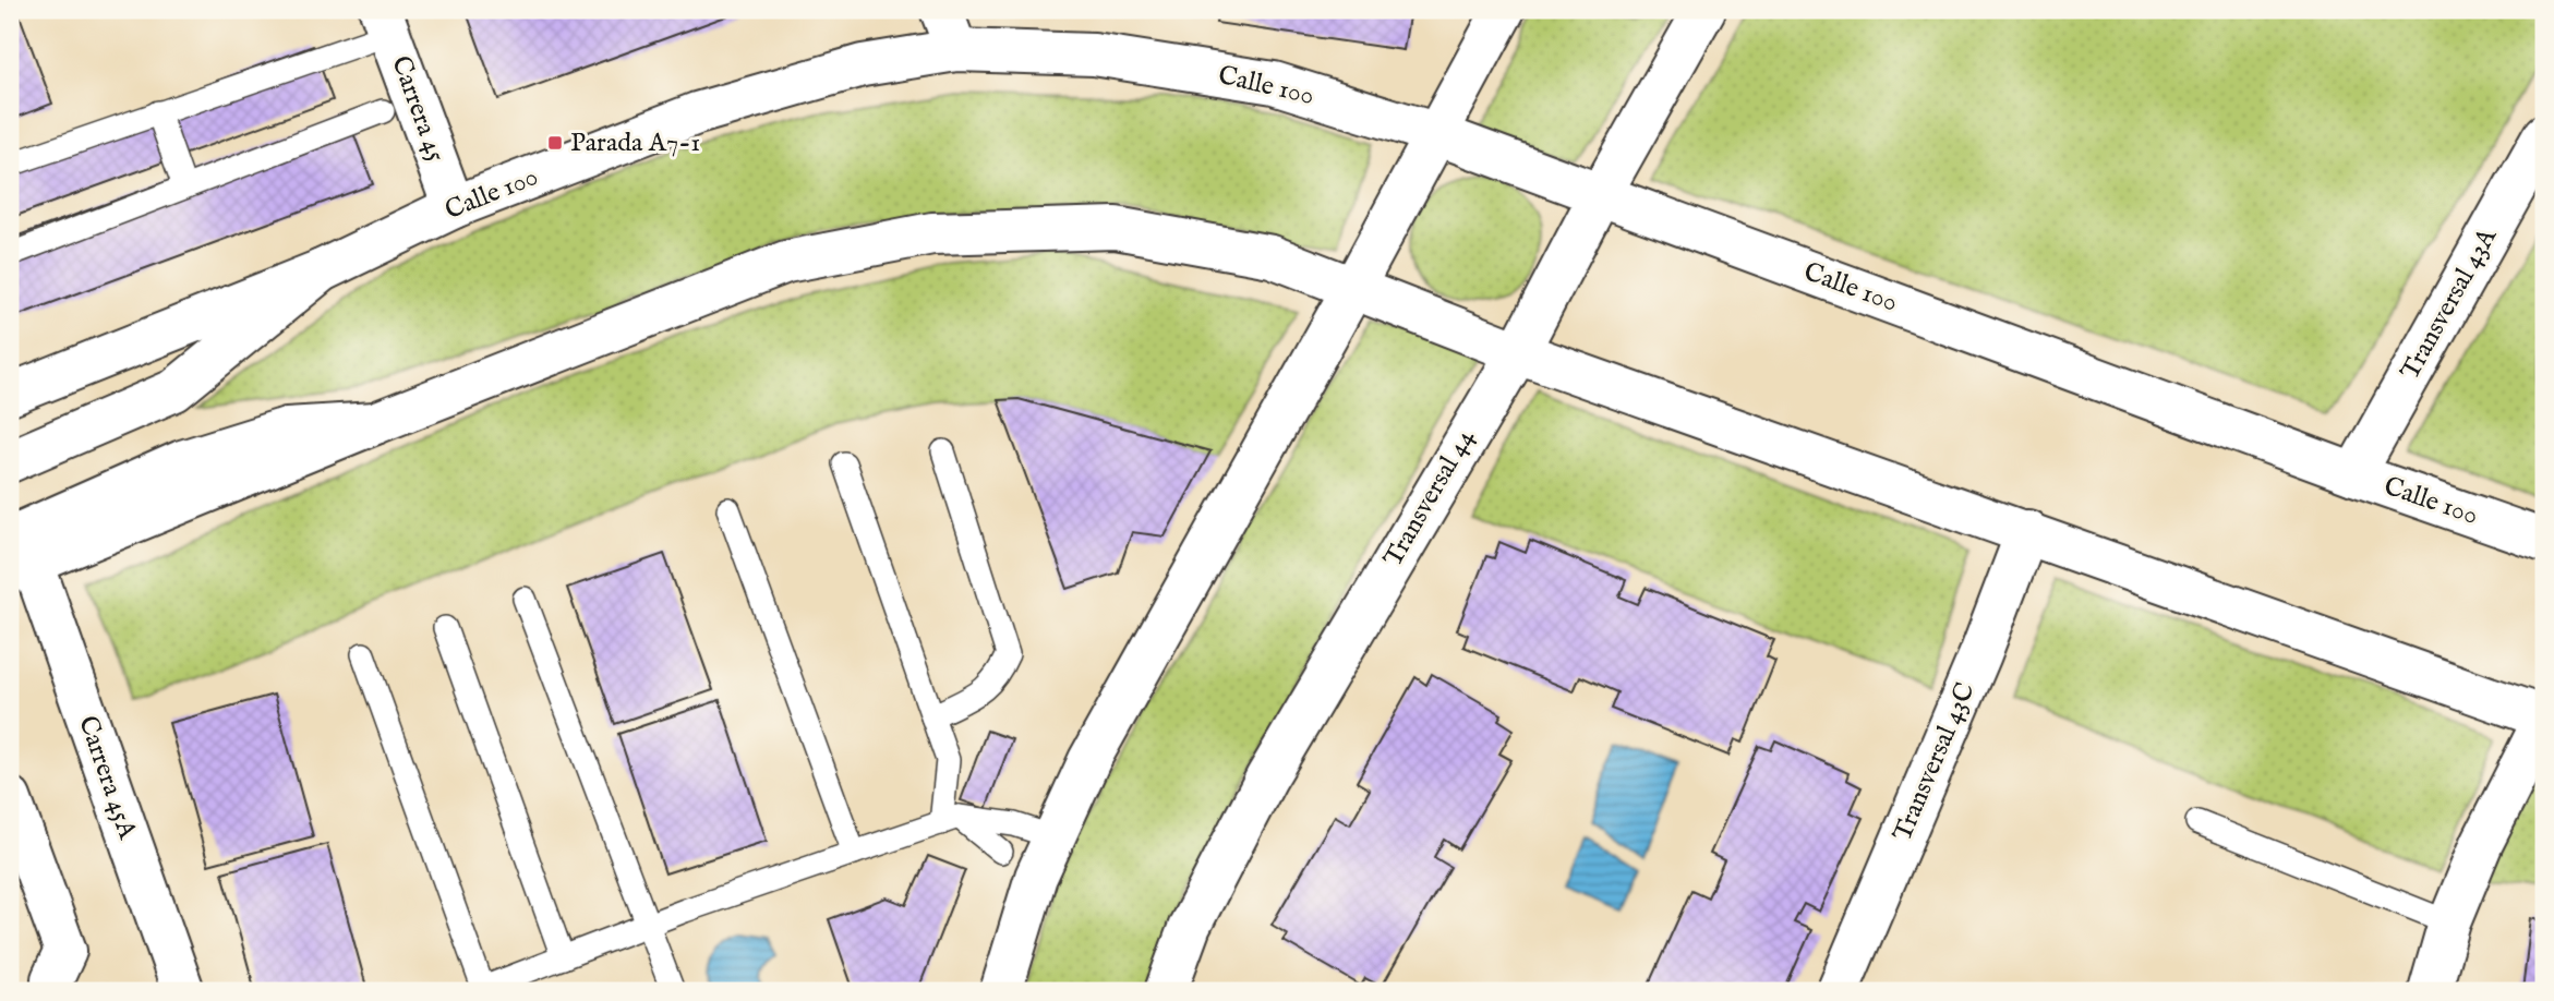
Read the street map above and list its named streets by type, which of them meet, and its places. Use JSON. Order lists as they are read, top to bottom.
{
  "streets": {
    "street": [
      "Calle 100",
      "Carrera 45",
      "Transversal 43A",
      "Transversal 44",
      "Transversal 43C",
      "Carrera 45A"
    ]
  },
  "crossings": [
    ["Calle 100", "Carrera 45"],
    ["Calle 100", "Transversal 43A"],
    ["Calle 100", "Transversal 44"]
  ],
  "places": {
    "transit": ["Parada A7-1"]
  }
}
